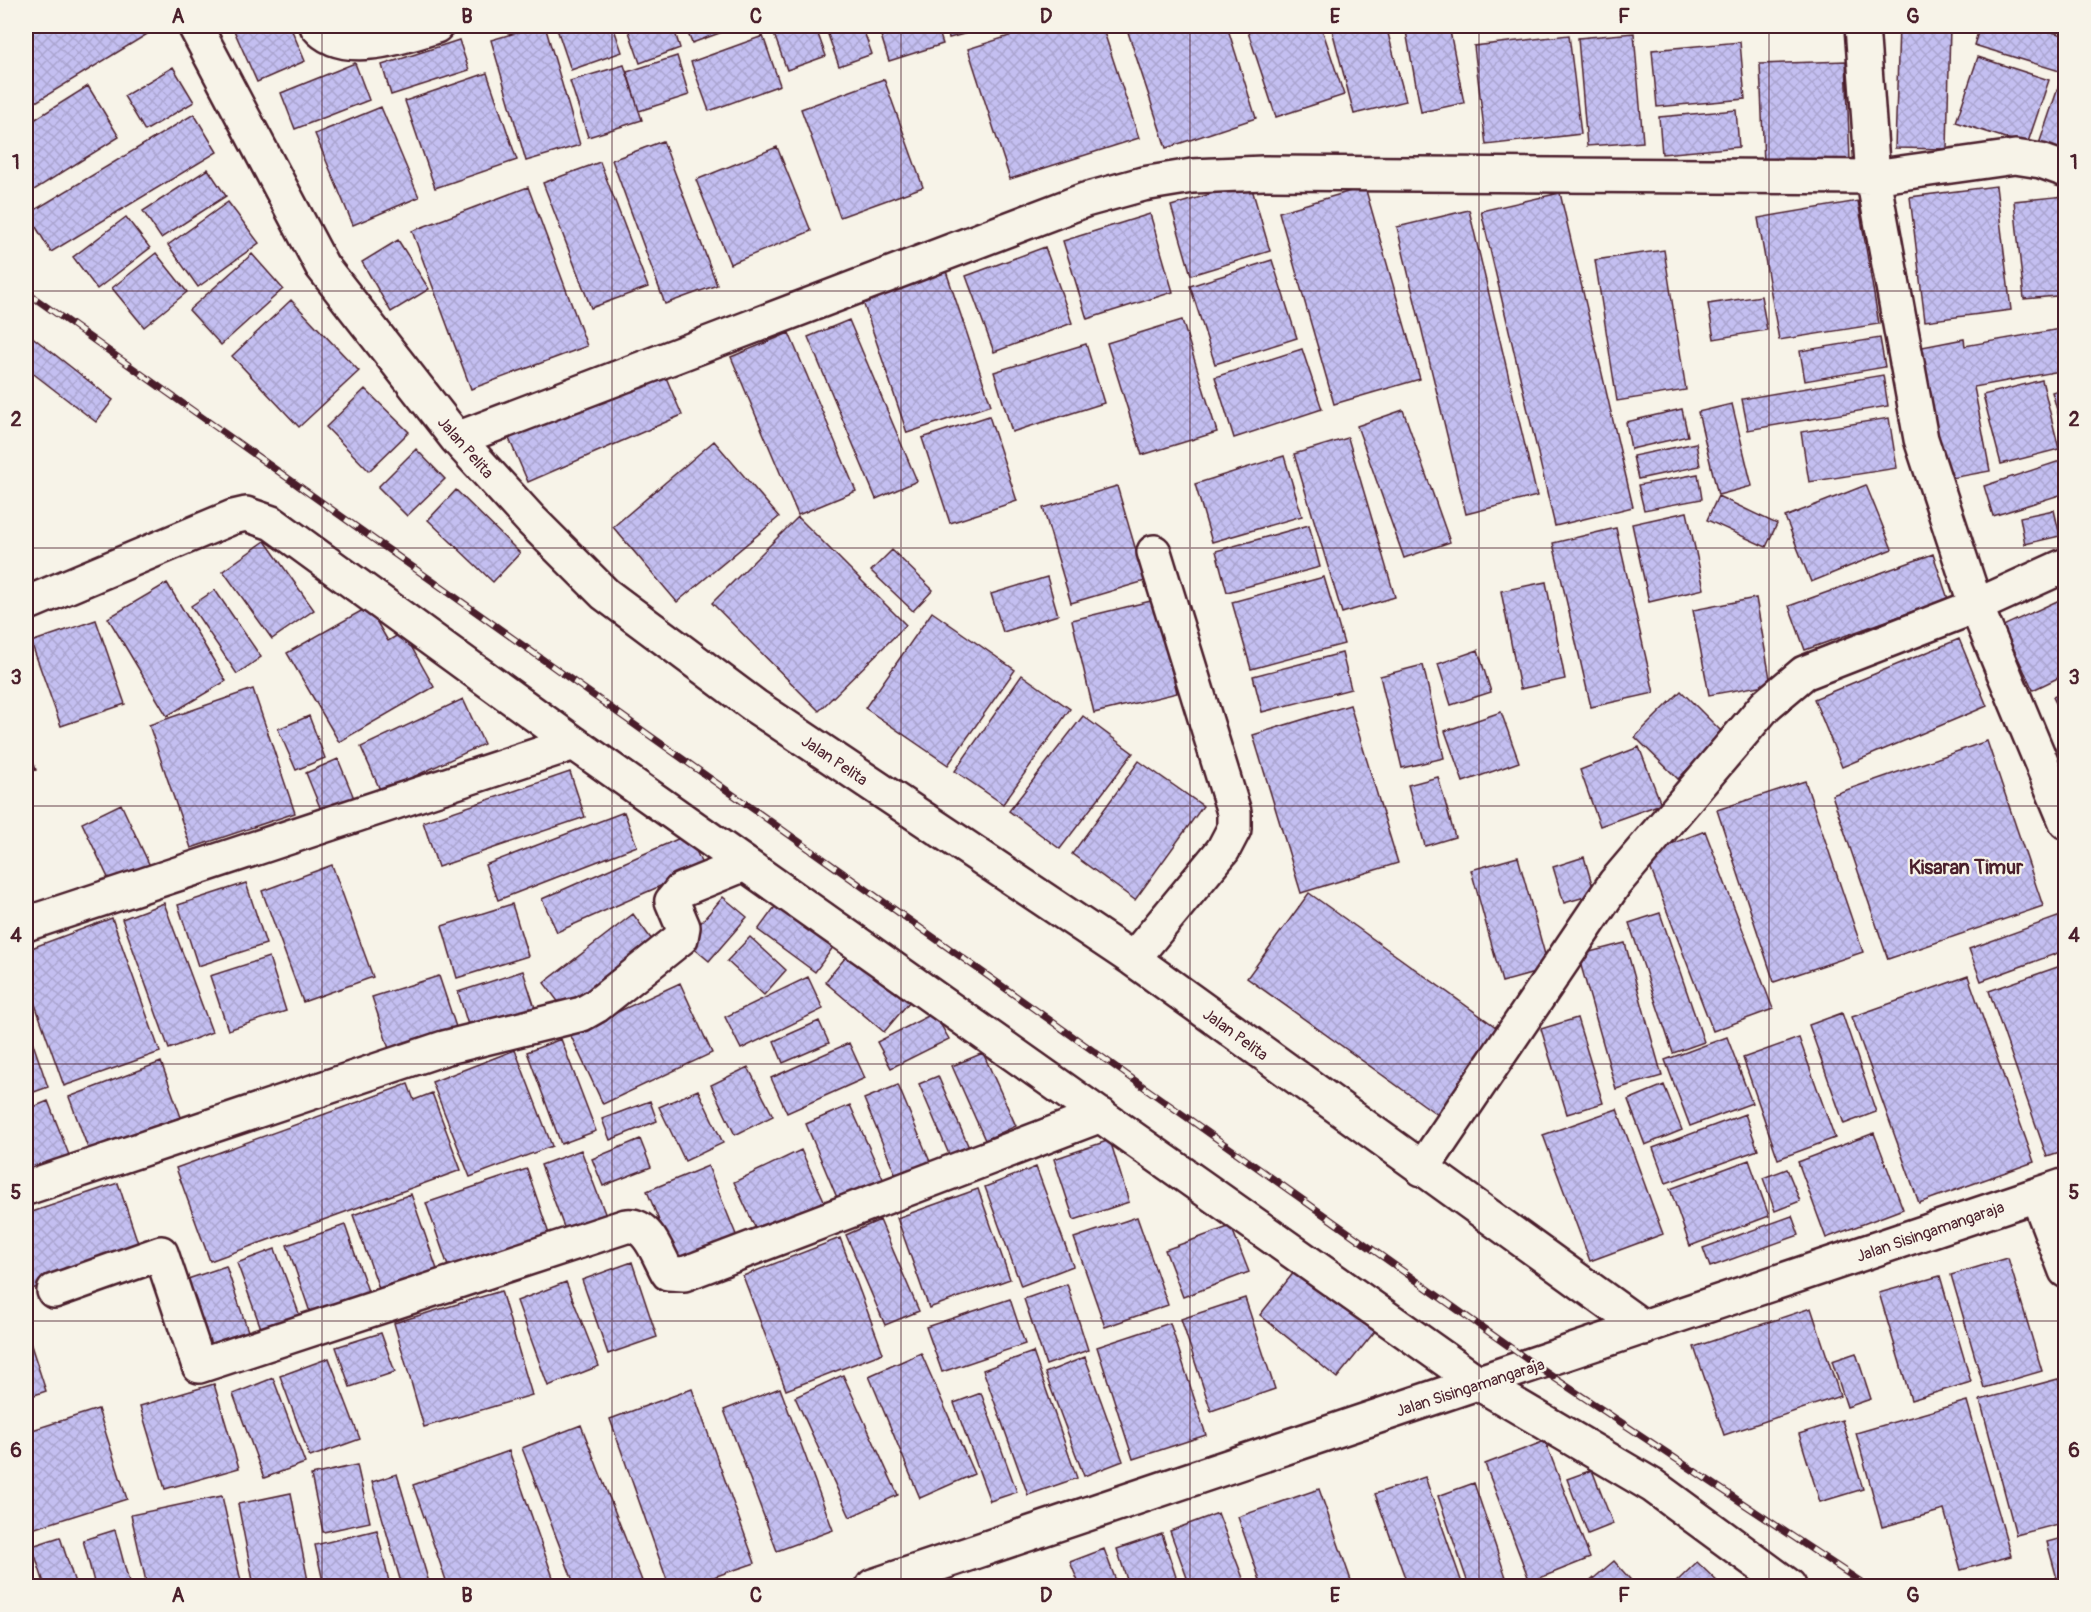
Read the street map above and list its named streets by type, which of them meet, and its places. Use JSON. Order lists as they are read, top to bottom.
{
  "streets": {
    "street": ["Jalan Pelita", "Jalan Sisingamangaraja"]
  },
  "crossings": [
    ["Jalan Pelita", "Jalan Sisingamangaraja"]
  ],
  "districts": ["Kisaran Timur"],
  "grid": {
    "columns": [
      "A",
      "B",
      "C",
      "D",
      "E",
      "F",
      "G"
    ],
    "rows": [
      "1",
      "2",
      "3",
      "4",
      "5",
      "6"
    ]
  }
}
